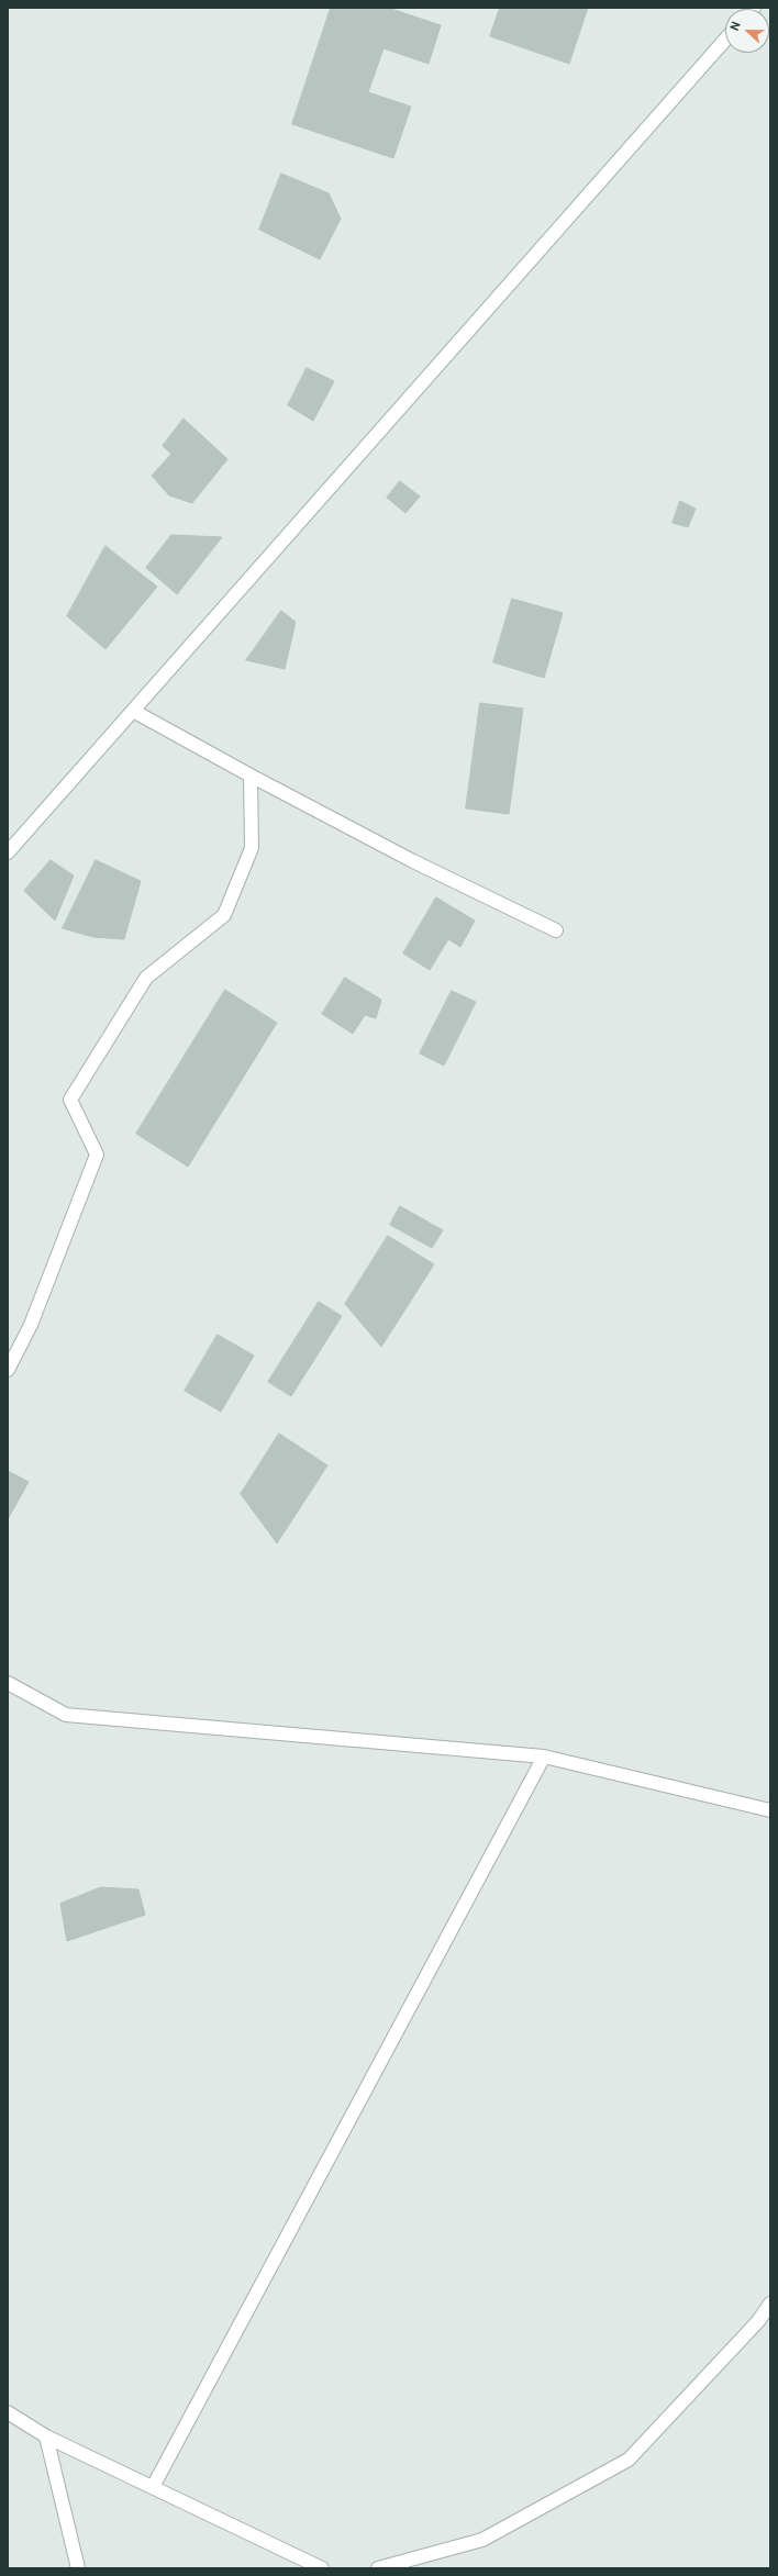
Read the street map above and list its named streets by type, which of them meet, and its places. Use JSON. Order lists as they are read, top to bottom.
{
  "north": "left"
}
